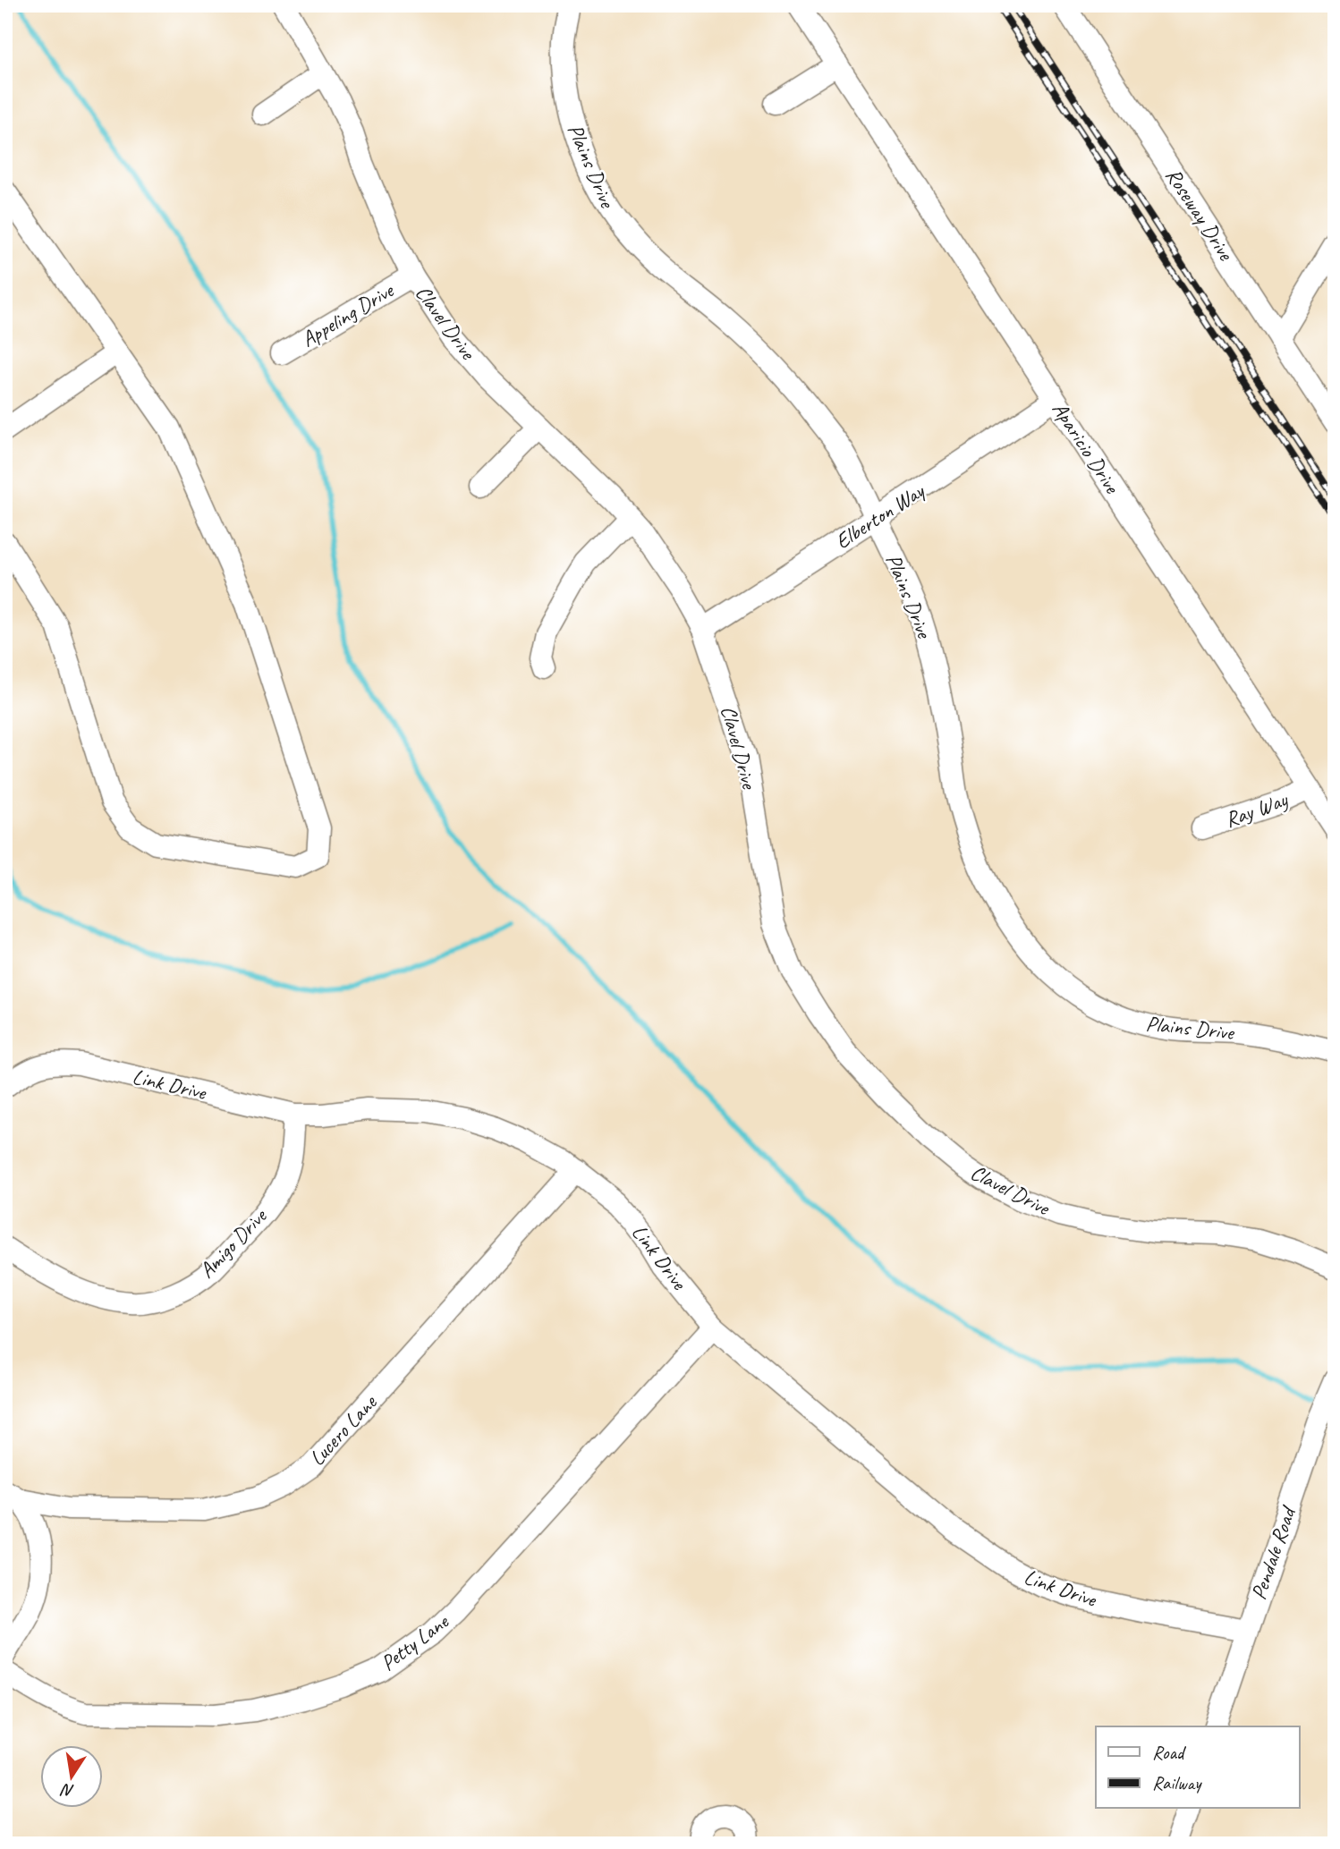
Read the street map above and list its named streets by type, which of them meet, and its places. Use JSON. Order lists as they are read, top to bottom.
{
  "streets": {
    "street": [
      "Plains Drive",
      "Roseway Drive",
      "Appeling Drive",
      "Clavel Drive",
      "Aparicio Drive",
      "Elberton Way",
      "Ray Way",
      "Link Drive",
      "Amigo Drive",
      "Lucero Lane",
      "Pendale Road",
      "Petty Lane"
    ]
  },
  "crossings": [
    ["Plains Drive", "Elberton Way"],
    ["Appeling Drive", "Clavel Drive"],
    ["Clavel Drive", "Elberton Way"],
    ["Aparicio Drive", "Elberton Way"],
    ["Aparicio Drive", "Ray Way"],
    ["Link Drive", "Amigo Drive"],
    ["Link Drive", "Lucero Lane"],
    ["Link Drive", "Pendale Road"],
    ["Link Drive", "Petty Lane"]
  ],
  "legend": ["Road", "Railway"],
  "north": "bottom"
}
